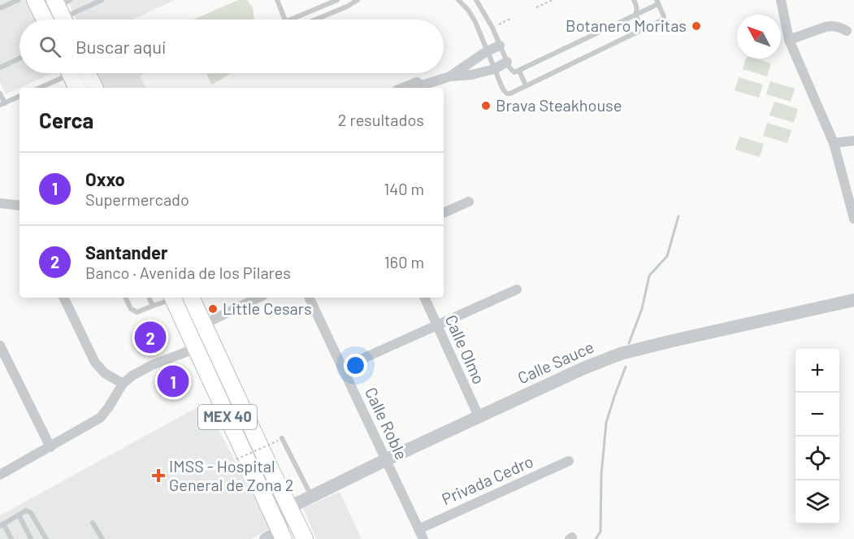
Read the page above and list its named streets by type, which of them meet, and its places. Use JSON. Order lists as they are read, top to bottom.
{
  "streets": {
    "main road": ["MEX 40"],
    "street": [
      "Calle Olmo",
      "Calle Sauce",
      "Calle Roble",
      "Privada Cedro"
    ]
  },
  "crossings": [
    ["Calle Olmo", "Calle Sauce"],
    ["Calle Sauce", "MEX 40"],
    ["Calle Sauce", "Calle Roble"],
    ["Calle Roble", "Privada Cedro"]
  ],
  "places": {
    "other": ["Botanero Moritas", "Brava Steakhouse", "Little Cesars"],
    "health": ["IMSS - Hospital General de Zona 2"]
  },
  "north": "top left",
  "page": {
    "search": "Buscar aquí",
    "heading": ["Cerca", "2 resultados"],
    "list": [
      {
        "mark": "1",
        "name": "Oxxo",
        "note": "Supermercado",
        "value": "140 m"
      },
      {
        "mark": "2",
        "name": "Santander",
        "note": "Banco · Avenida de los Pilares",
        "value": "160 m"
      }
    ],
    "pins": ["2", "1"],
    "map_buttons": ["+", "−"]
  }
}
